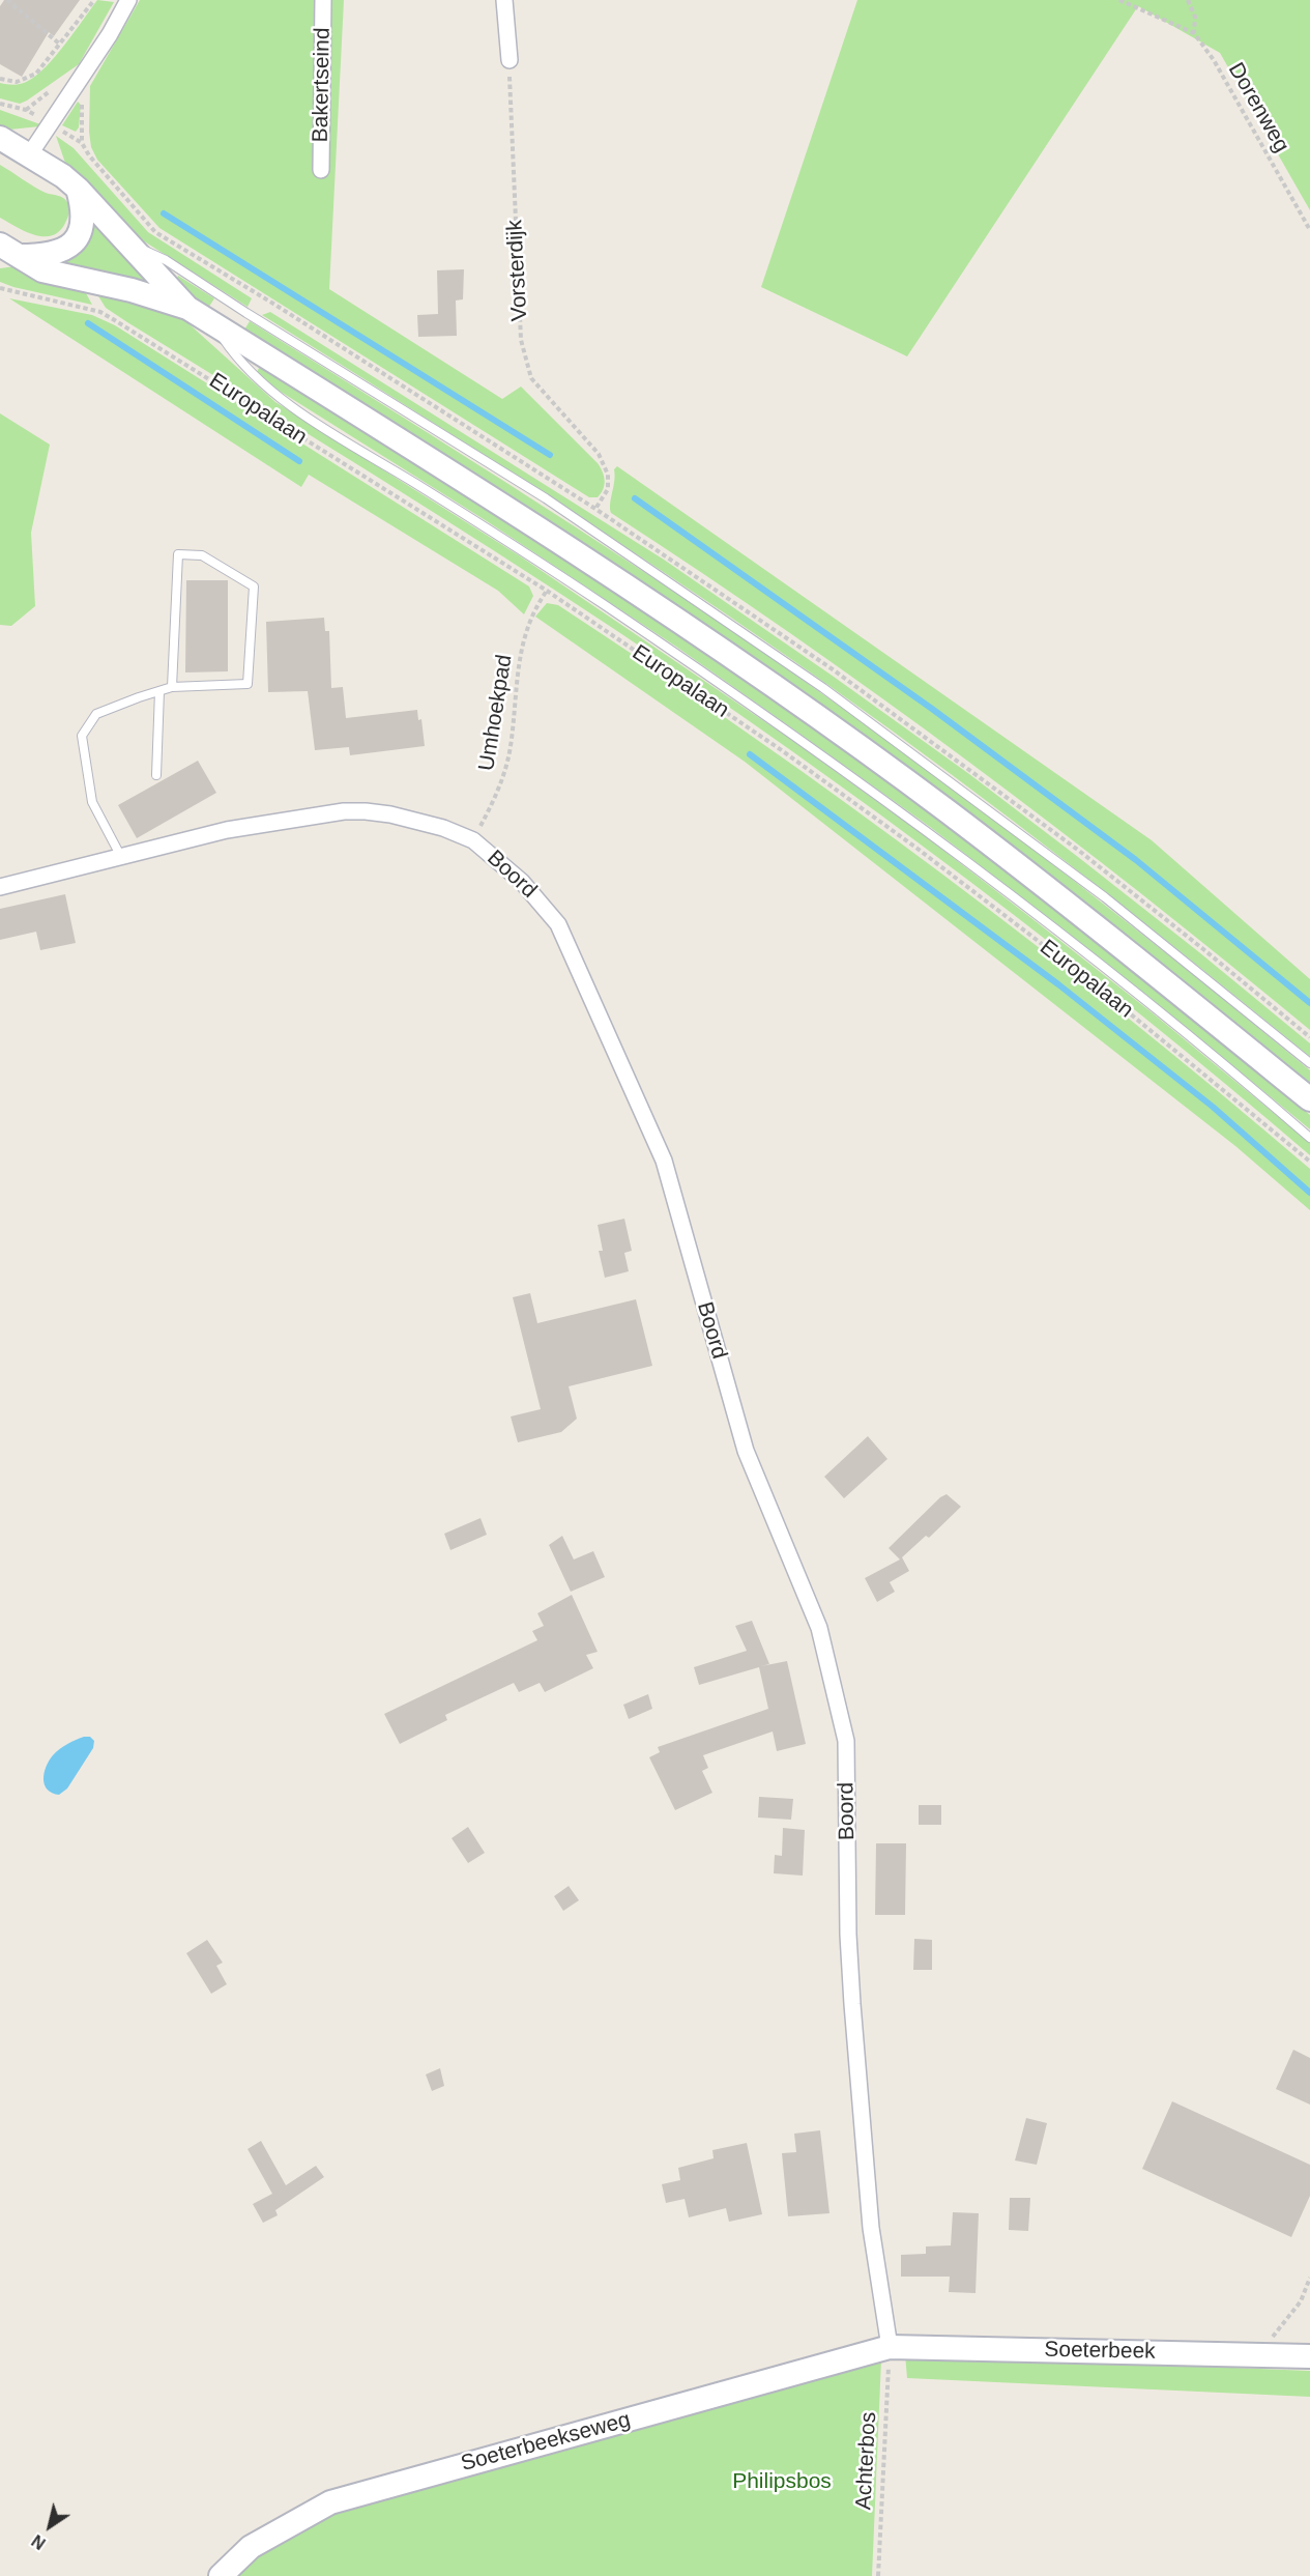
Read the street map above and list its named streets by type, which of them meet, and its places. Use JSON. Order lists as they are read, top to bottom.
{
  "streets": {
    "main road": ["Europalaan", "Soeterbeek", "Soeterbeekseweg"],
    "street": ["Bakertseind", "Boord"],
    "path": [
      "Dorenweg",
      "Vorsterdijk",
      "Umhoekpad",
      "Achterbos"
    ]
  },
  "crossings": [
    ["Europalaan", "Umhoekpad"],
    ["Umhoekpad", "Boord"],
    ["Boord", "Soeterbeek"],
    ["Boord", "Soeterbeekseweg"],
    ["Boord", "Achterbos"],
    ["Soeterbeek", "Soeterbeekseweg"],
    ["Soeterbeek", "Achterbos"],
    ["Soeterbeekseweg", "Achterbos"]
  ],
  "parks": ["Philipsbos"],
  "north": "bottom left"
}
